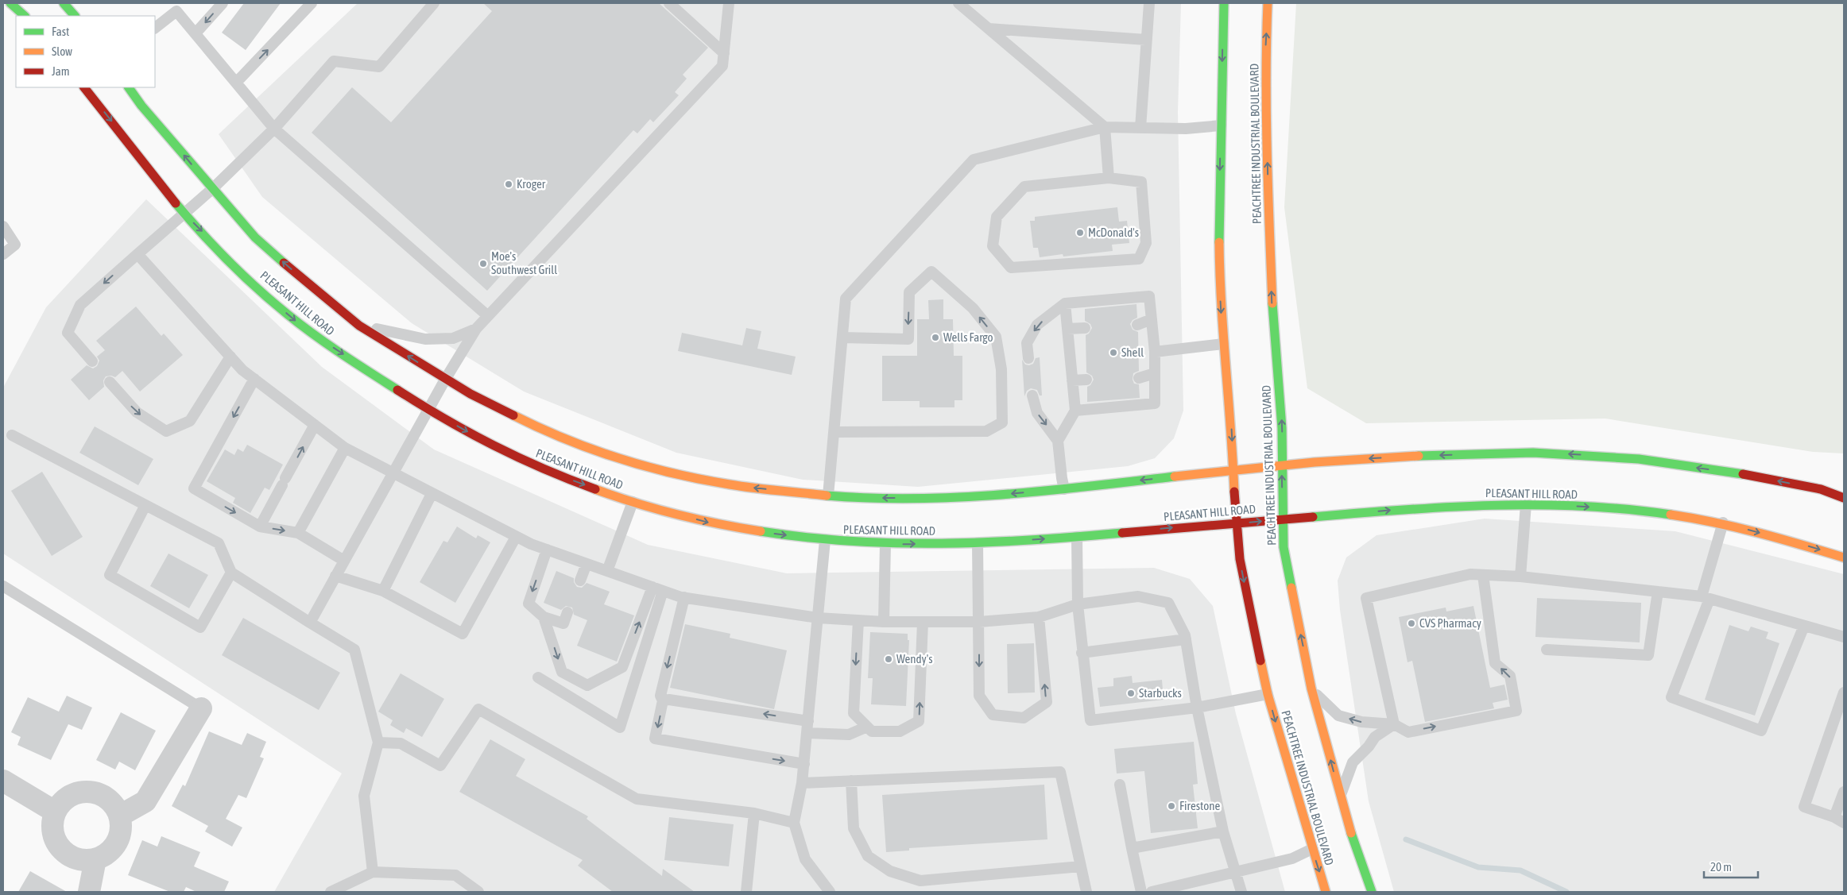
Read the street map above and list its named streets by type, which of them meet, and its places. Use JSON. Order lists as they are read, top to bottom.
{
  "streets": {
    "highway": ["PEACHTREE INDUSTRIAL BOULEVARD", "PLEASANT HILL ROAD"]
  },
  "crossings": [
    ["PEACHTREE INDUSTRIAL BOULEVARD", "PLEASANT HILL ROAD"]
  ],
  "places": [
    "Kroger",
    "McDonald's",
    "Moe's Southwest Grill",
    "Wells Fargo",
    "Shell",
    "CVS Pharmacy",
    "Wendy's",
    "Starbucks",
    "Firestone"
  ],
  "legend": ["Fast", "Slow", "Jam"],
  "scale_bar": "20 m"
}
